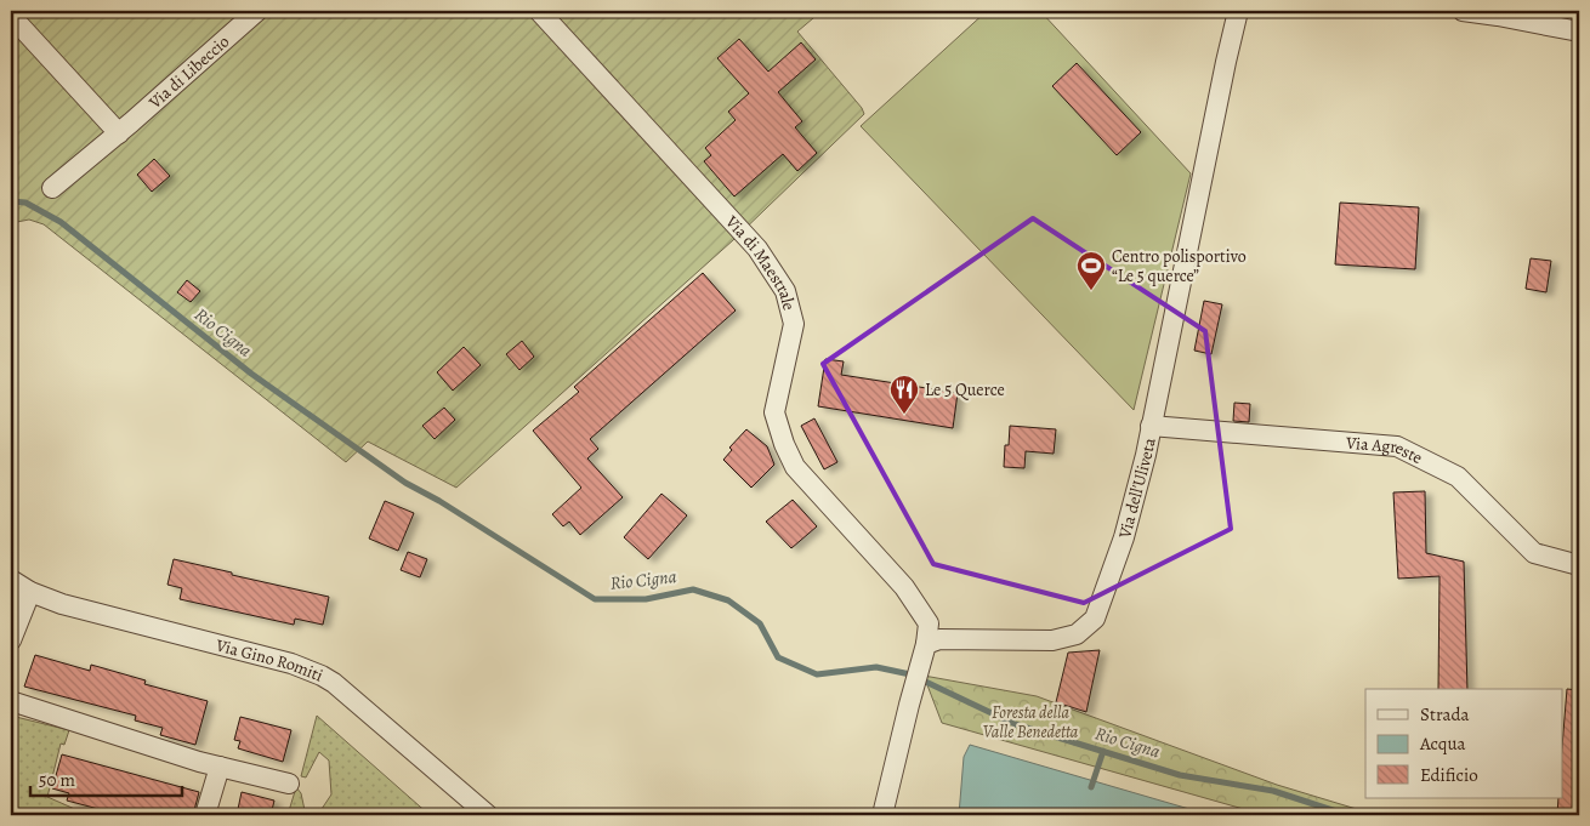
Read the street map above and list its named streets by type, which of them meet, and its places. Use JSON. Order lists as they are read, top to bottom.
{
  "streets": {
    "street": [
      "Via di Libeccio",
      "Via di Maestrale",
      "Via Agreste",
      "Via dell'Uliveta",
      "Via Gino Romiti"
    ]
  },
  "crossings": [
    ["Via di Maestrale", "Via dell'Uliveta"],
    ["Via Agreste", "Via dell'Uliveta"]
  ],
  "water": ["Rio Cigna"],
  "parks": ["Foresta della Valle Benedetta"],
  "places": {
    "sports": ["Centro polisportivo “Le 5 querce”"],
    "restaurant": ["Le 5 Querce"]
  },
  "legend": ["Strada", "Acqua", "Edificio"],
  "scale_bar": "50 m"
}
